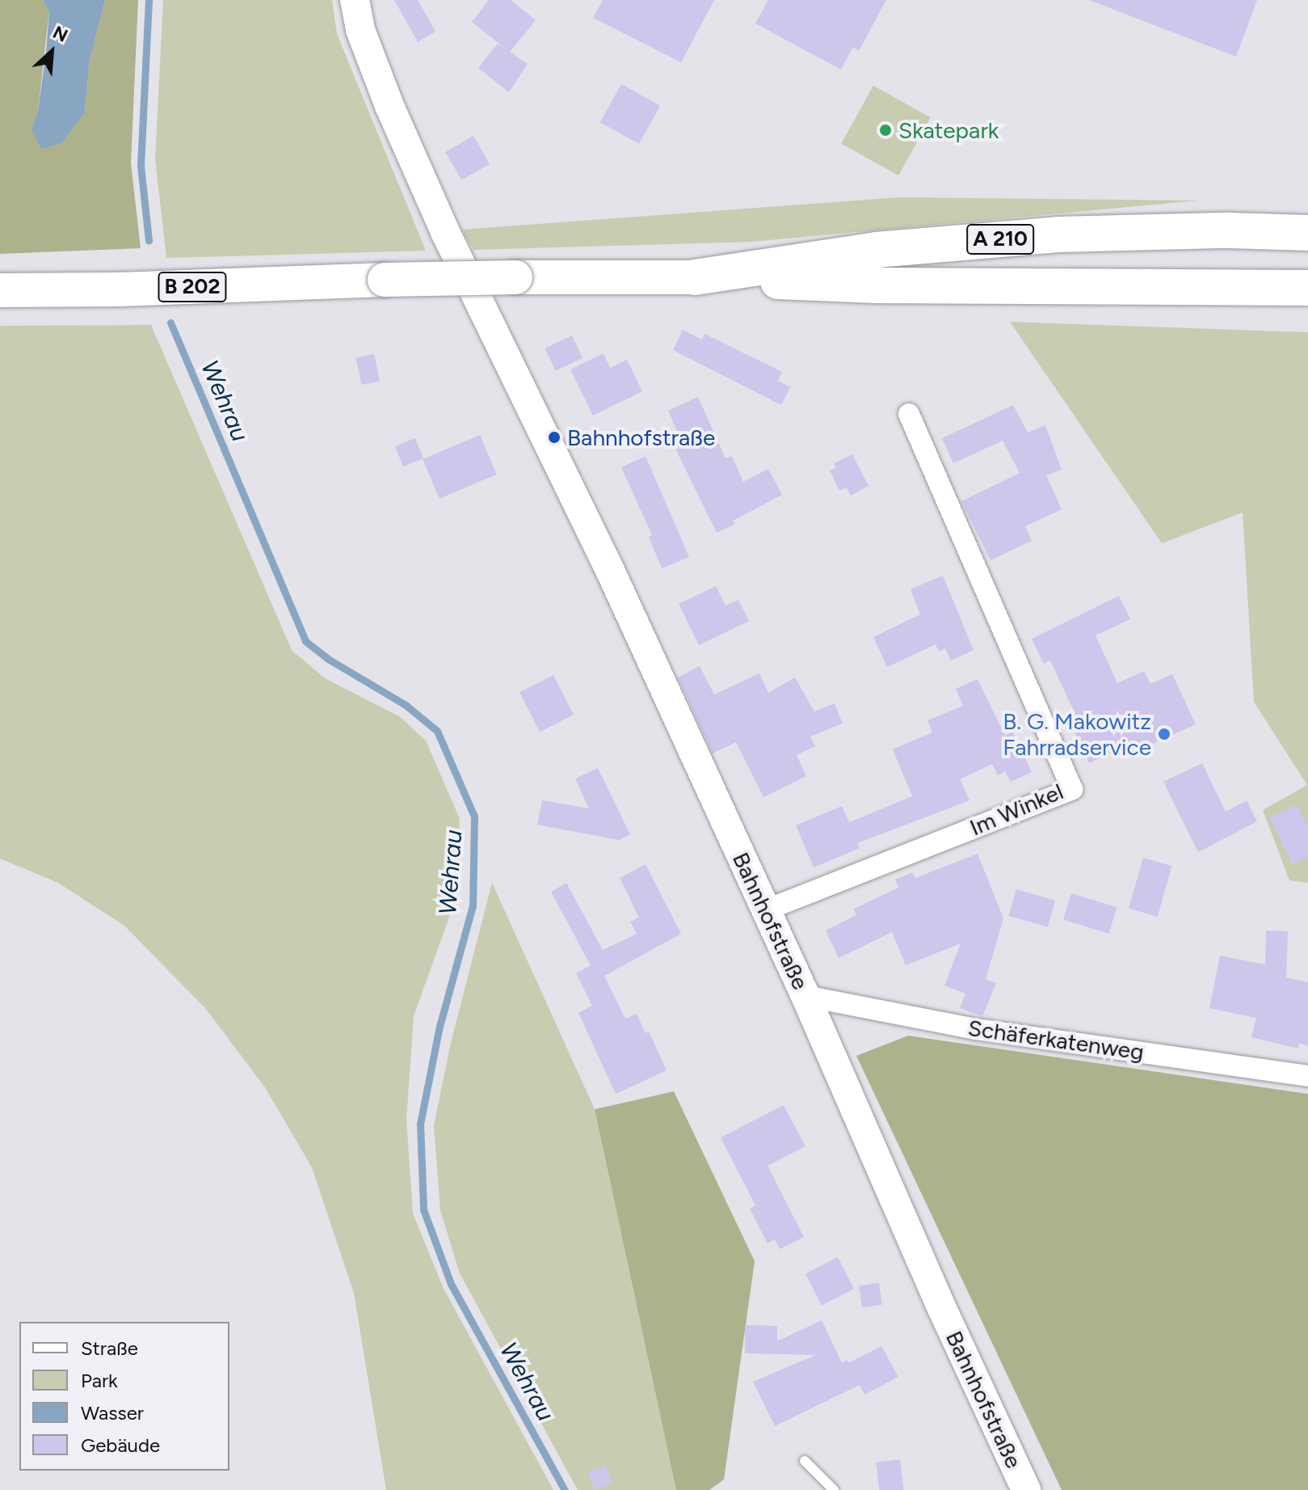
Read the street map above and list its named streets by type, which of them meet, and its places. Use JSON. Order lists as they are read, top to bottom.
{
  "streets": {
    "highway": ["A 210", "B 202"],
    "main road": ["Bahnhofstraße"],
    "street": ["Im Winkel", "Schäferkatenweg"]
  },
  "crossings": [
    ["A 210", "B 202"],
    ["Im Winkel", "Bahnhofstraße"],
    ["Bahnhofstraße", "Schäferkatenweg"]
  ],
  "water": ["Wehrau"],
  "places": ["Skatepark", "Bahnhofstraße", "B. G. Makowitz Fahrradservice"],
  "legend": [
    "Straße",
    "Park",
    "Wasser",
    "Gebäude"
  ],
  "north": "top right"
}
